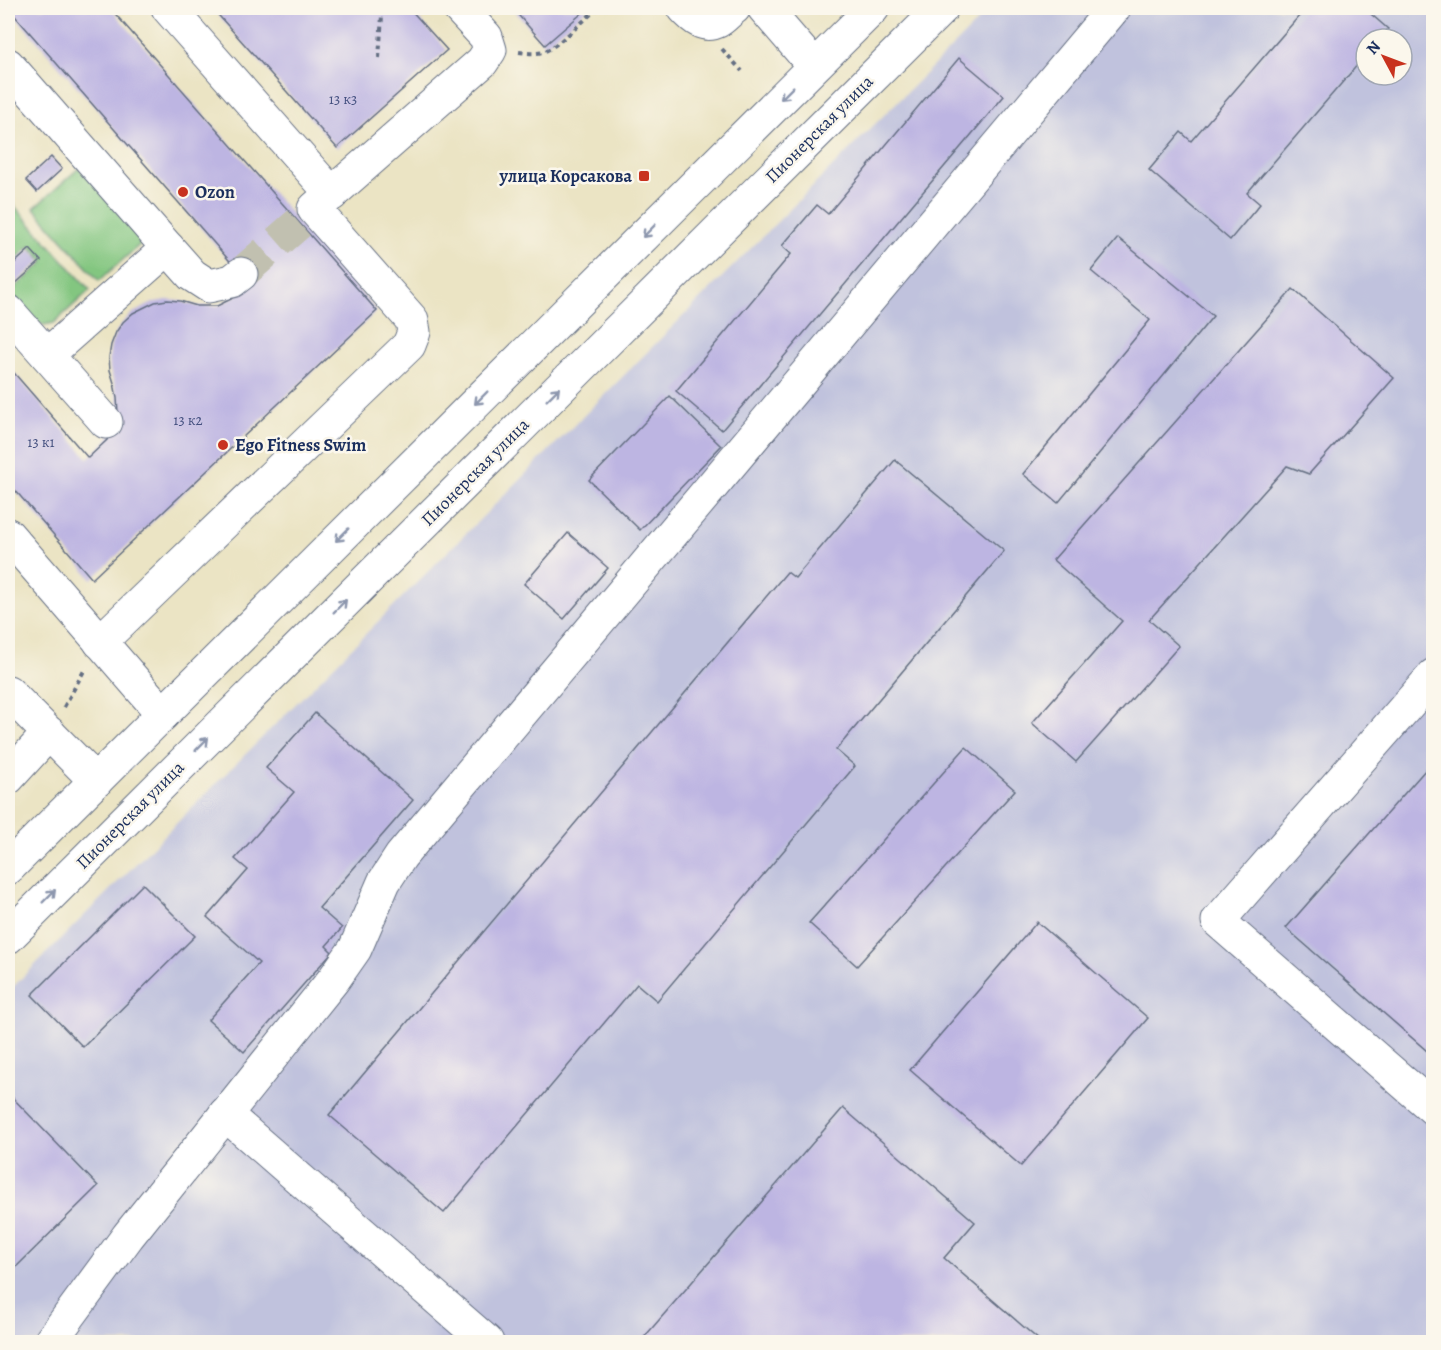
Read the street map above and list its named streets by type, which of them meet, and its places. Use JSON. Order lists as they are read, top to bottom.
{
  "streets": {
    "main road": ["Пионерская улица"]
  },
  "places": {
    "transit": ["улица Корсакова"],
    "other": ["Ozon", "Ego Fitness Swim"]
  },
  "house_numbers": ["13 к3", "13 к2", "13 к1"],
  "north": "top left"
}
